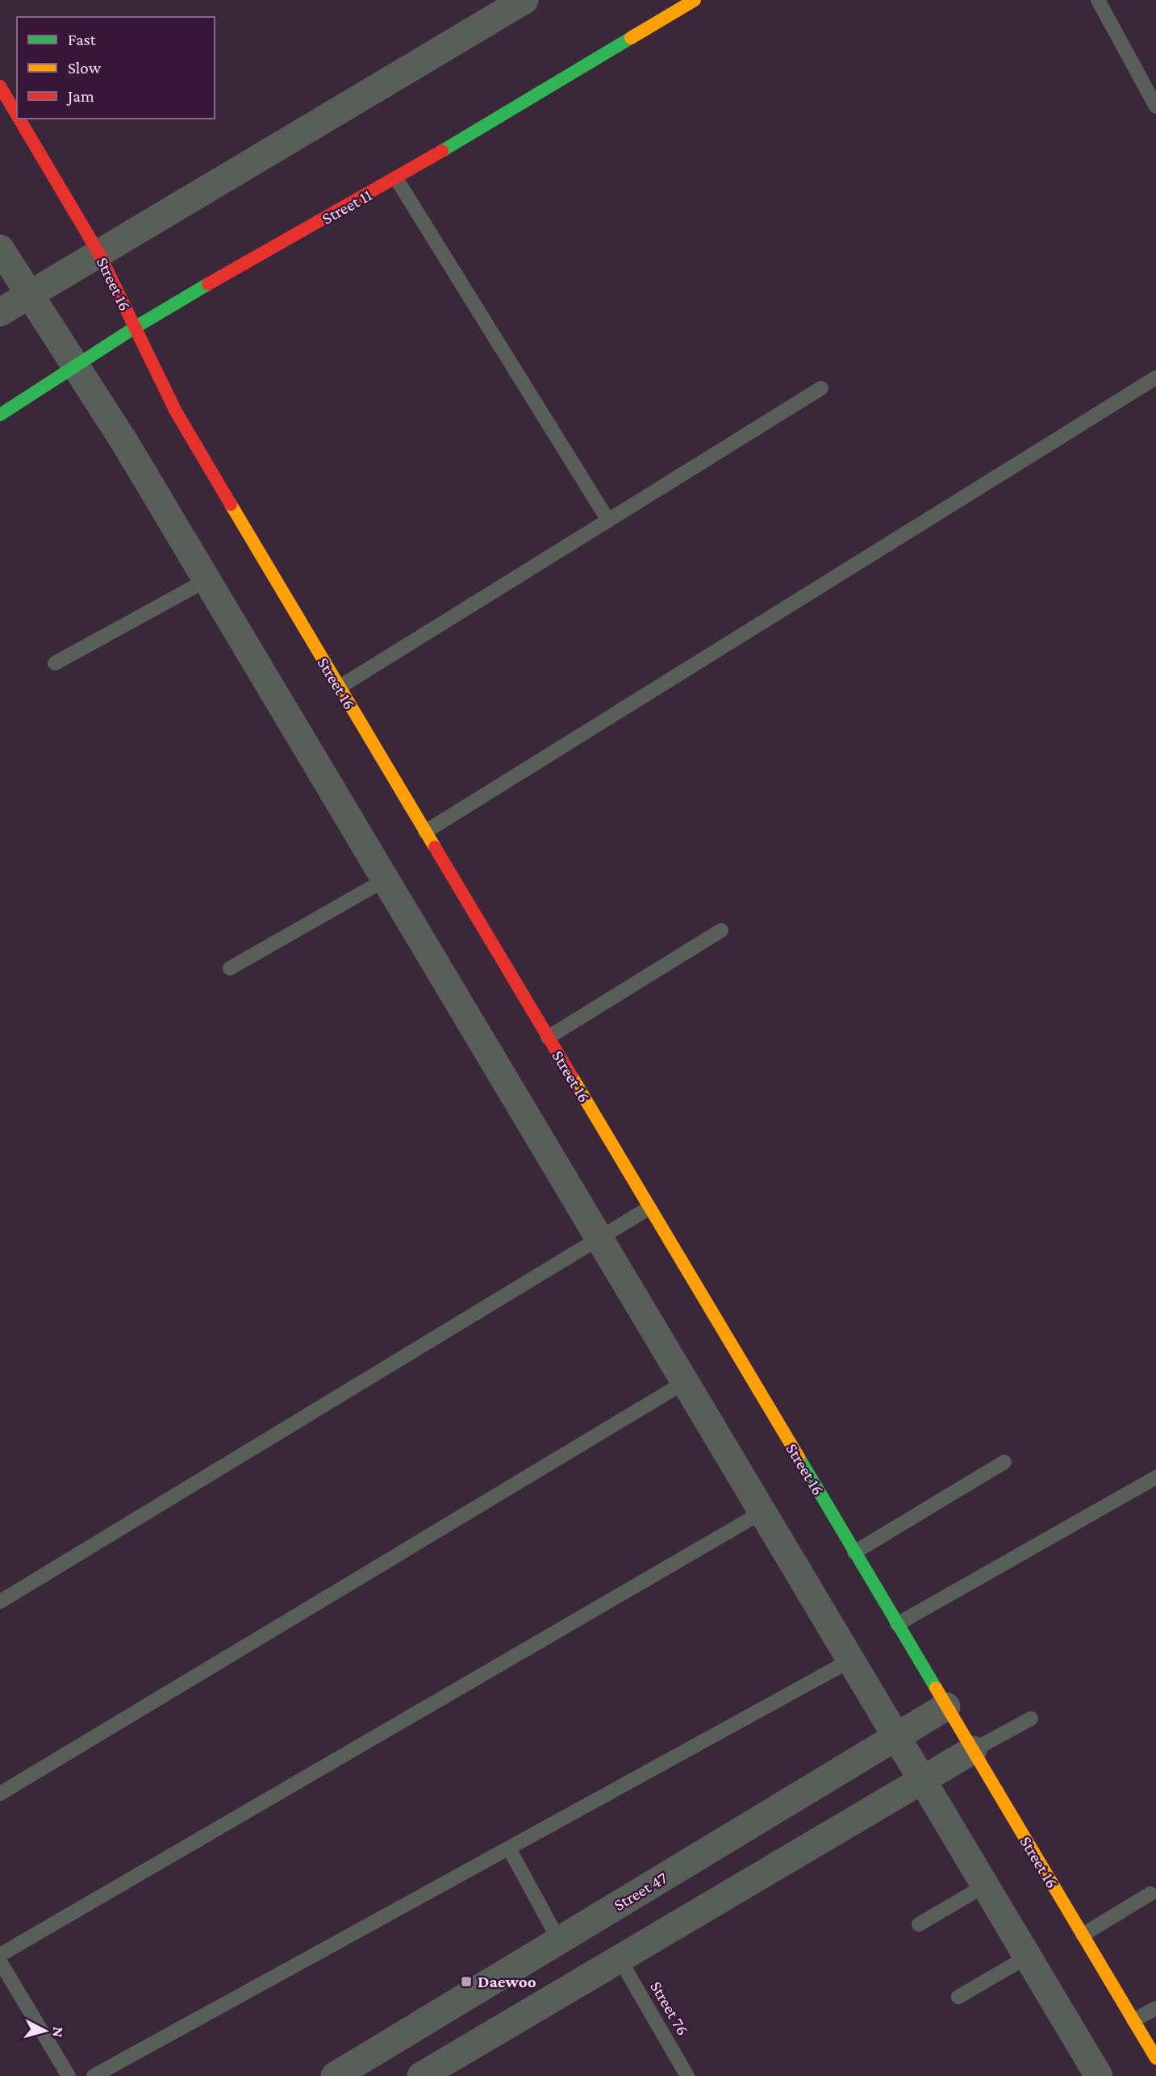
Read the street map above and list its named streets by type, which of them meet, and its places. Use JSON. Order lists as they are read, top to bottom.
{
  "streets": {
    "street": ["Street 11", "Street 16", "Street 47"],
    "lane": ["Street 76"]
  },
  "crossings": [
    ["Street 11", "Street 16"],
    ["Street 16", "Street 47"]
  ],
  "places": {
    "transit": ["Daewoo"]
  },
  "legend": ["Fast", "Slow", "Jam"],
  "north": "right"
}
